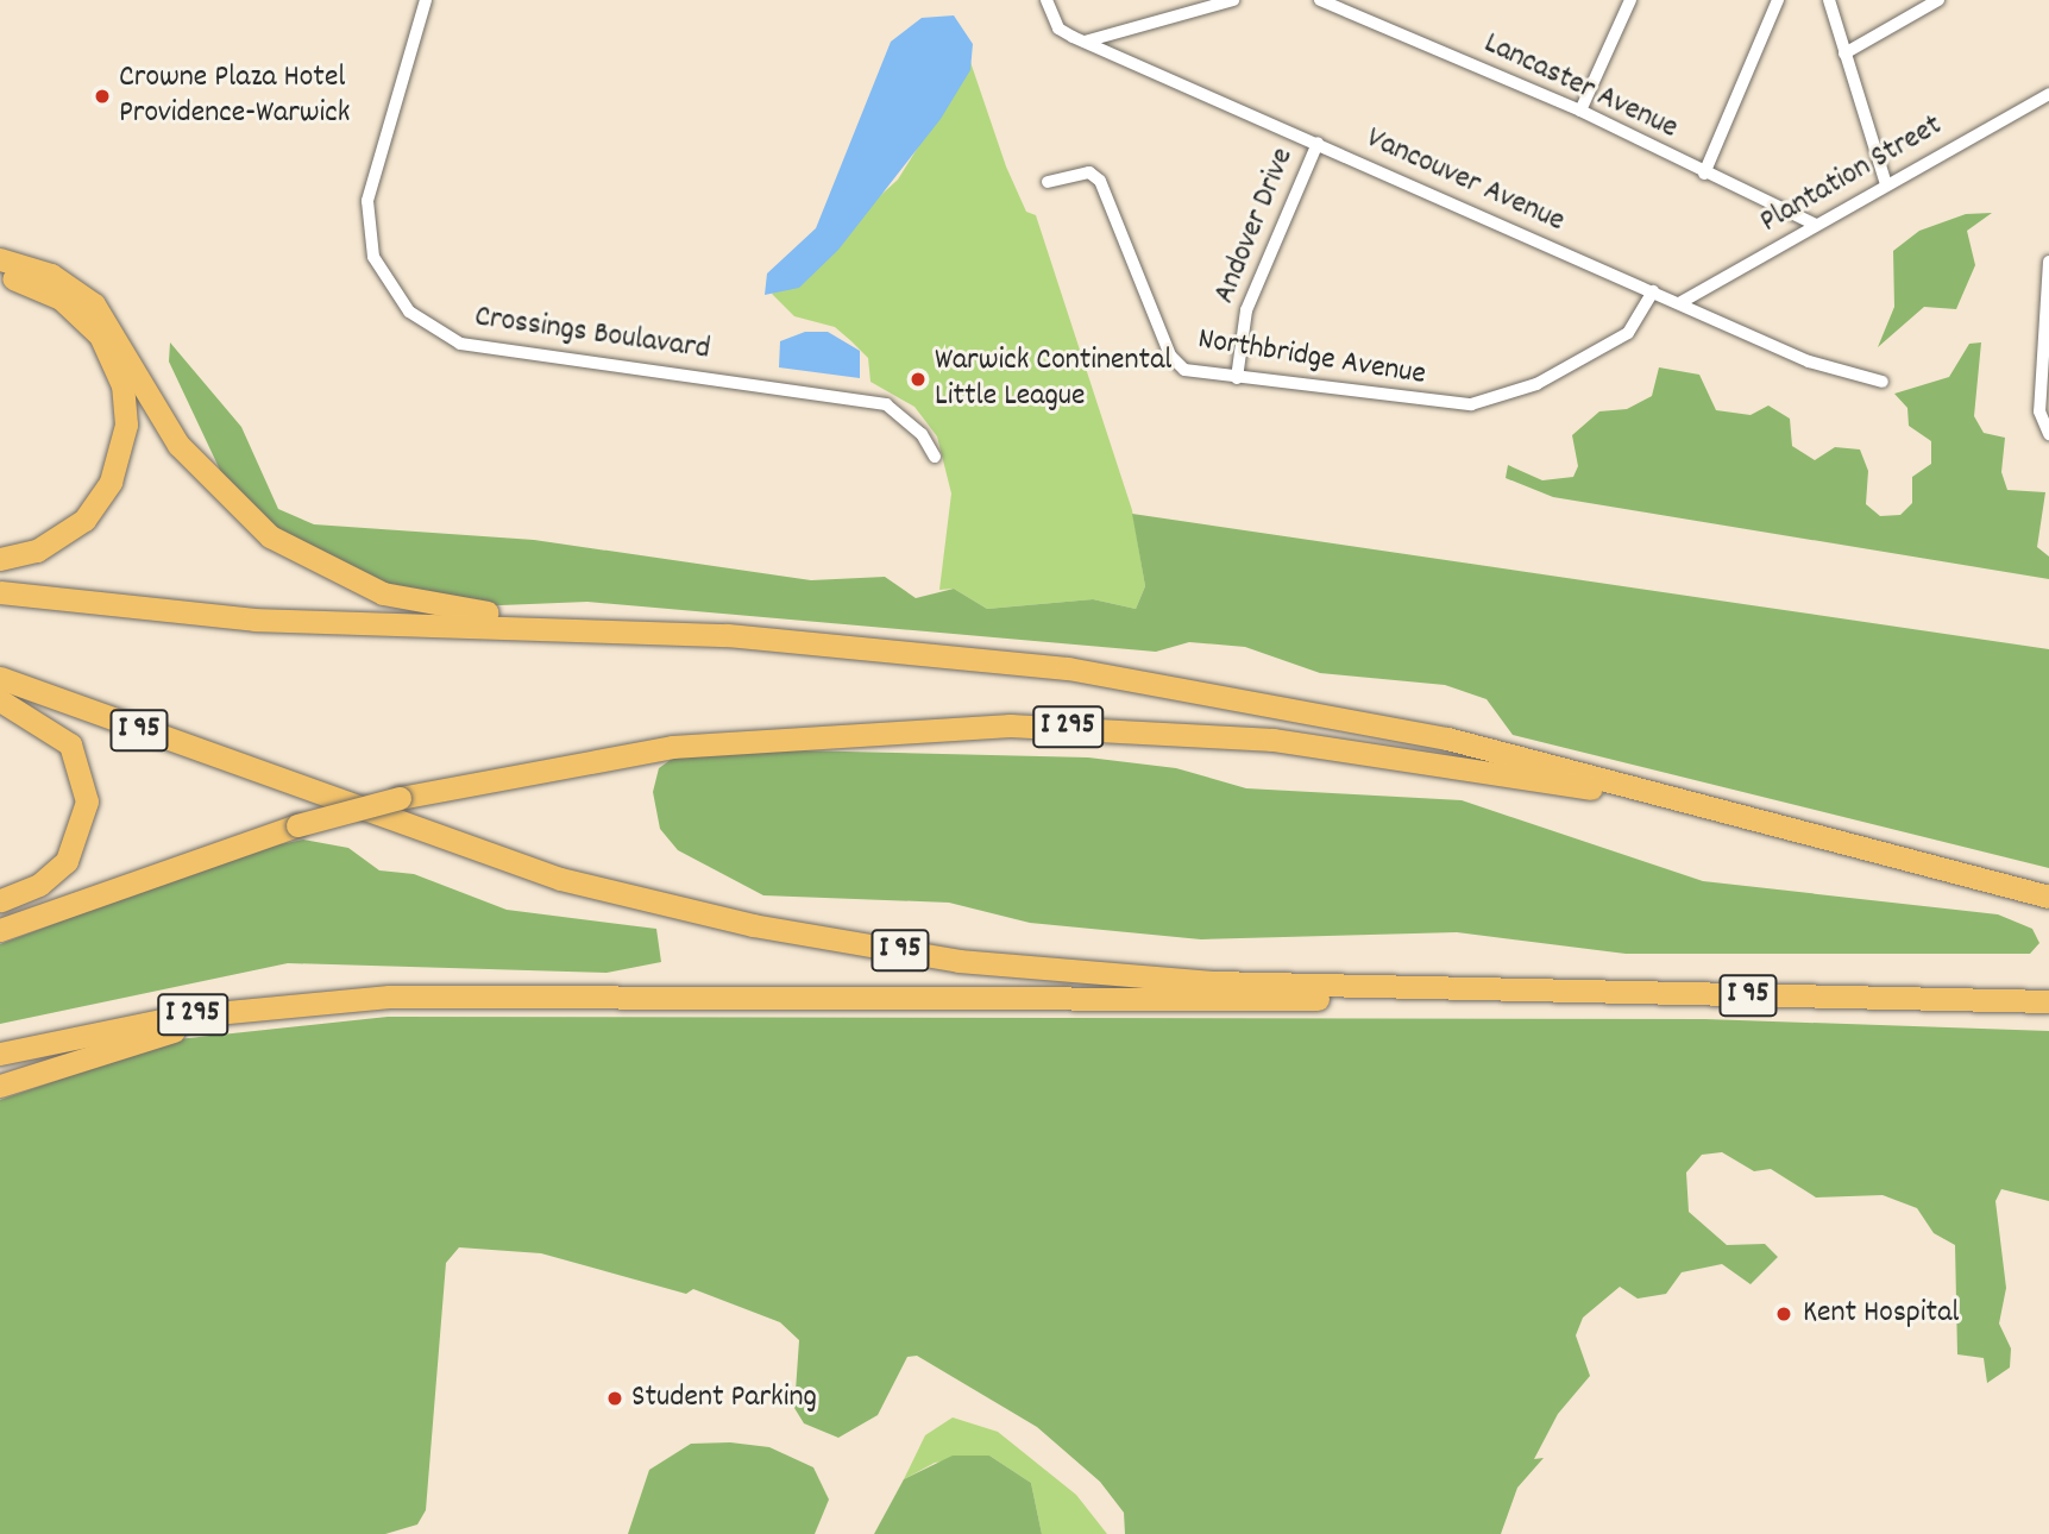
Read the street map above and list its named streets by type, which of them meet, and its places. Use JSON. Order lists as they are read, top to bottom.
{
  "streets": {
    "highway": ["I 295", "I 95"],
    "street": [
      "Lancaster Avenue",
      "Plantation Street",
      "Vancouver Avenue",
      "Andover Drive",
      "Crossings Boulavard",
      "Northbridge Avenue"
    ]
  },
  "crossings": [
    ["Lancaster Avenue", "Plantation Street"],
    ["Plantation Street", "Vancouver Avenue"],
    ["Vancouver Avenue", "Andover Drive"],
    ["Vancouver Avenue", "Northbridge Avenue"],
    ["Andover Drive", "Northbridge Avenue"],
    ["I 295", "I 95"]
  ],
  "places": [
    "Crowne Plaza Hotel Providence-Warwick",
    "Warwick Continental Little League",
    "Kent Hospital",
    "Student Parking"
  ]
}
